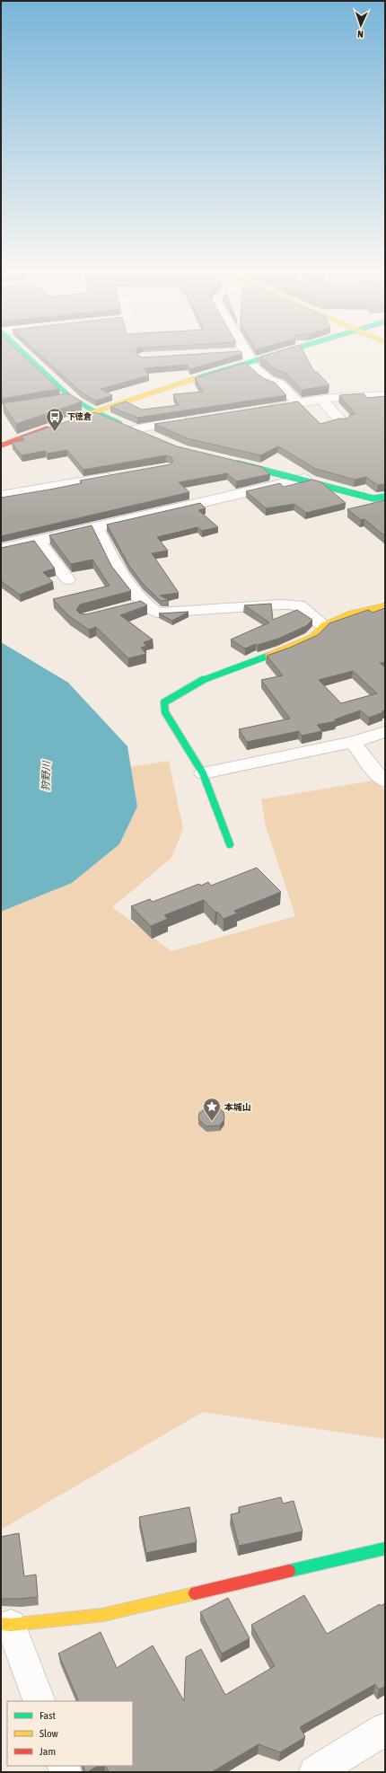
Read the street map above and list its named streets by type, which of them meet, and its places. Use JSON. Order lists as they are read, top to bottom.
{
  "water": ["狩野川"],
  "places": {
    "bus stop": ["下徳倉"],
    "place": ["本城山"]
  },
  "legend": ["Fast", "Slow", "Jam"],
  "north": "bottom"
}
